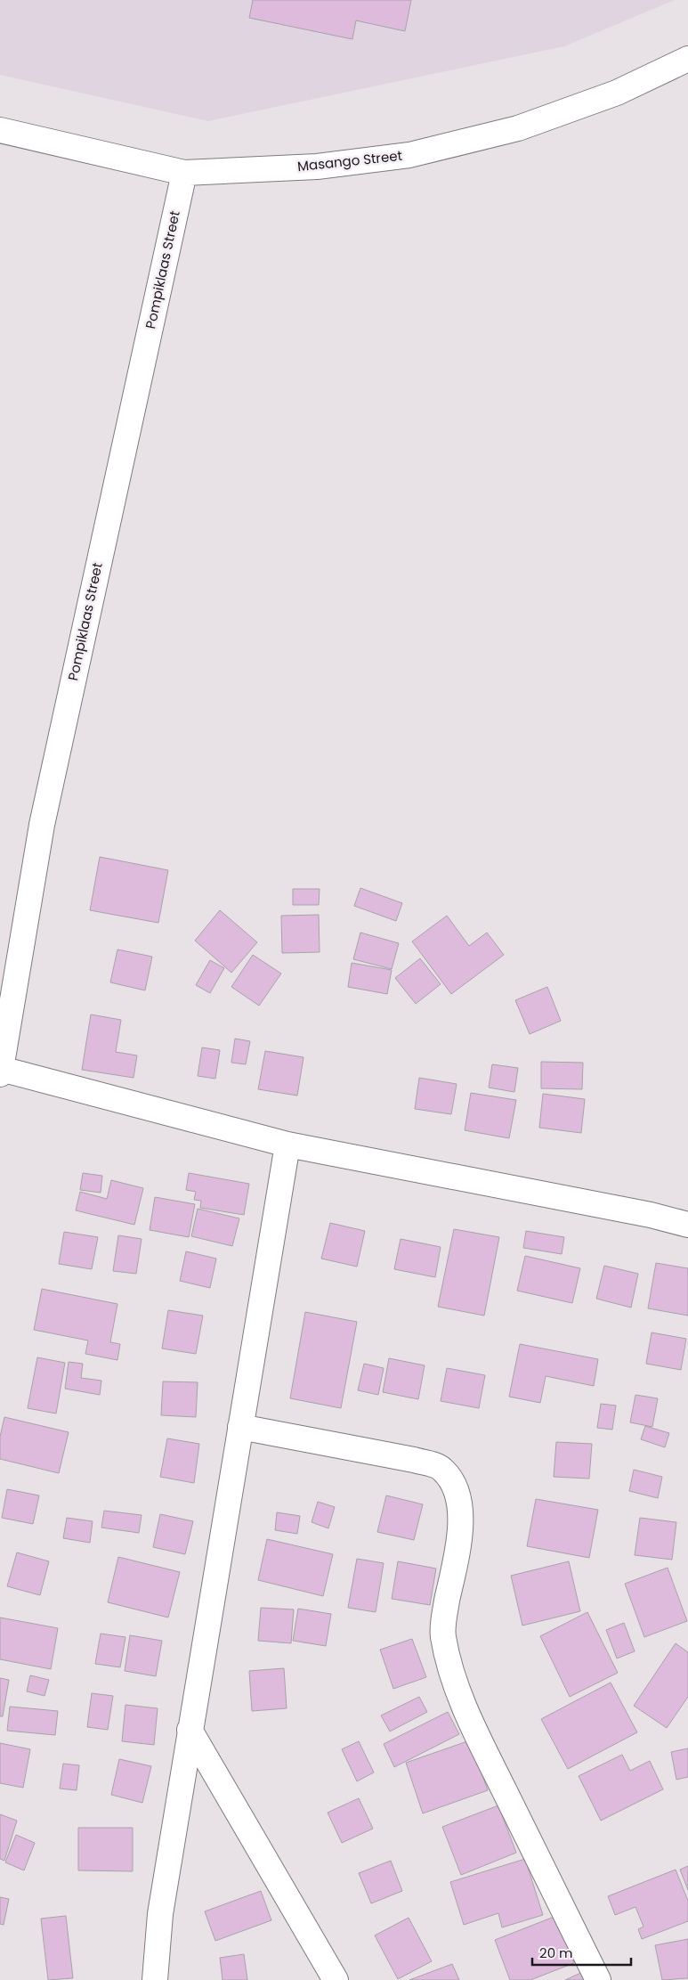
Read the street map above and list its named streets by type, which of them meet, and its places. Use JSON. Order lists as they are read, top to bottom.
{
  "streets": {
    "street": ["Masango Street", "Pompiklaas Street"]
  },
  "crossings": [
    ["Masango Street", "Pompiklaas Street"]
  ],
  "scale_bar": "20 m"
}
